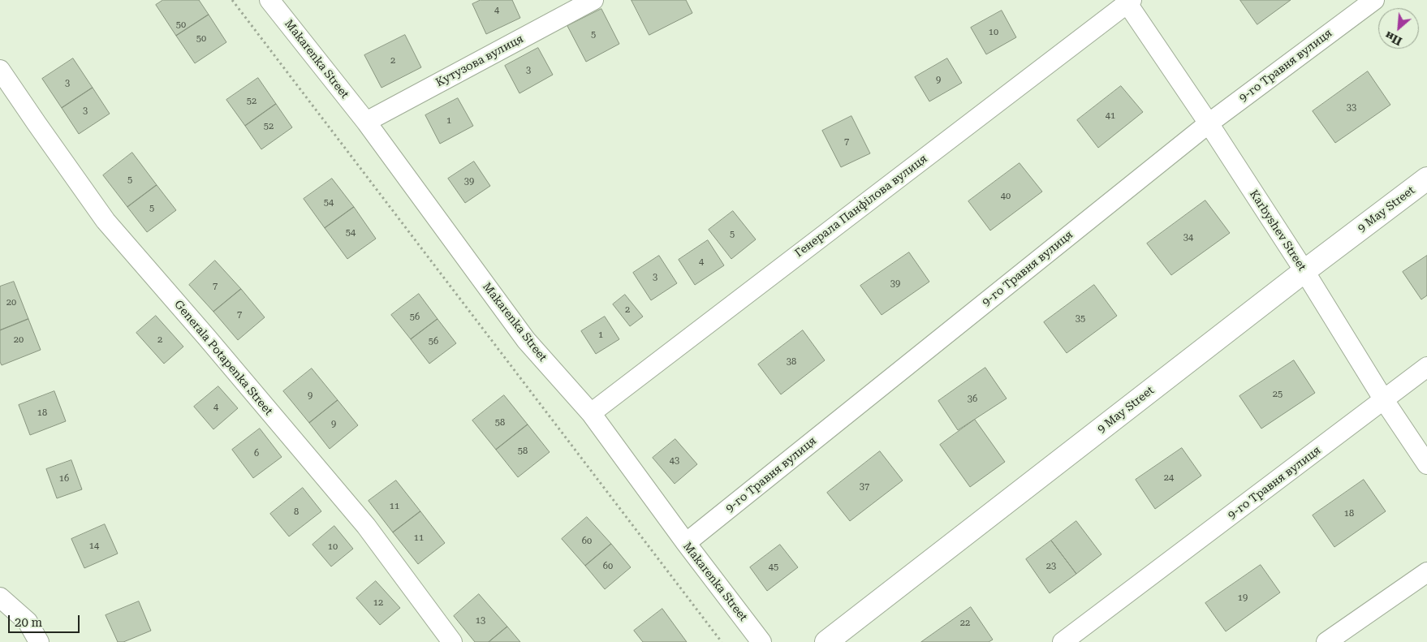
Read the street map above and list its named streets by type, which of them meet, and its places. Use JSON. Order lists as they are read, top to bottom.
{
  "streets": {
    "main road": ["9 May Street"],
    "street": [
      "Makarenka Street",
      "Кутузова вулиця",
      "9-го Травня вулиця",
      "Генерала Панфілова вулиця",
      "Karbyshev Street",
      "Generala Potapenka Street"
    ]
  },
  "crossings": [
    ["Makarenka Street", "Кутузова вулиця"],
    ["Makarenka Street", "9-го Травня вулиця"],
    ["Makarenka Street", "Генерала Панфілова вулиця"],
    ["9-го Травня вулиця", "Karbyshev Street"],
    ["Генерала Панфілова вулиця", "Karbyshev Street"],
    ["9 May Street", "Karbyshev Street"]
  ],
  "house_numbers": [
    "4",
    "50",
    "10",
    "5",
    "50",
    "2",
    "3",
    "9",
    "3",
    "52",
    "33",
    "3",
    "41",
    "1",
    "52",
    "7",
    "5",
    "39",
    "40",
    "54",
    "5",
    "54",
    "5",
    "34",
    "4",
    "3",
    "39",
    "7",
    "20",
    "2",
    "7",
    "56",
    "35",
    "1",
    "20",
    "2",
    "56",
    "38",
    "25",
    "9",
    "36",
    "4",
    "18",
    "58",
    "9",
    "58",
    "6",
    "43",
    "24",
    "16",
    "37",
    "11",
    "8",
    "18",
    "11",
    "60",
    "14",
    "10",
    "60",
    "23",
    "45",
    "19",
    "12",
    "13",
    "22"
  ],
  "scale_bar": "20 m",
  "north": "bottom left"
}
